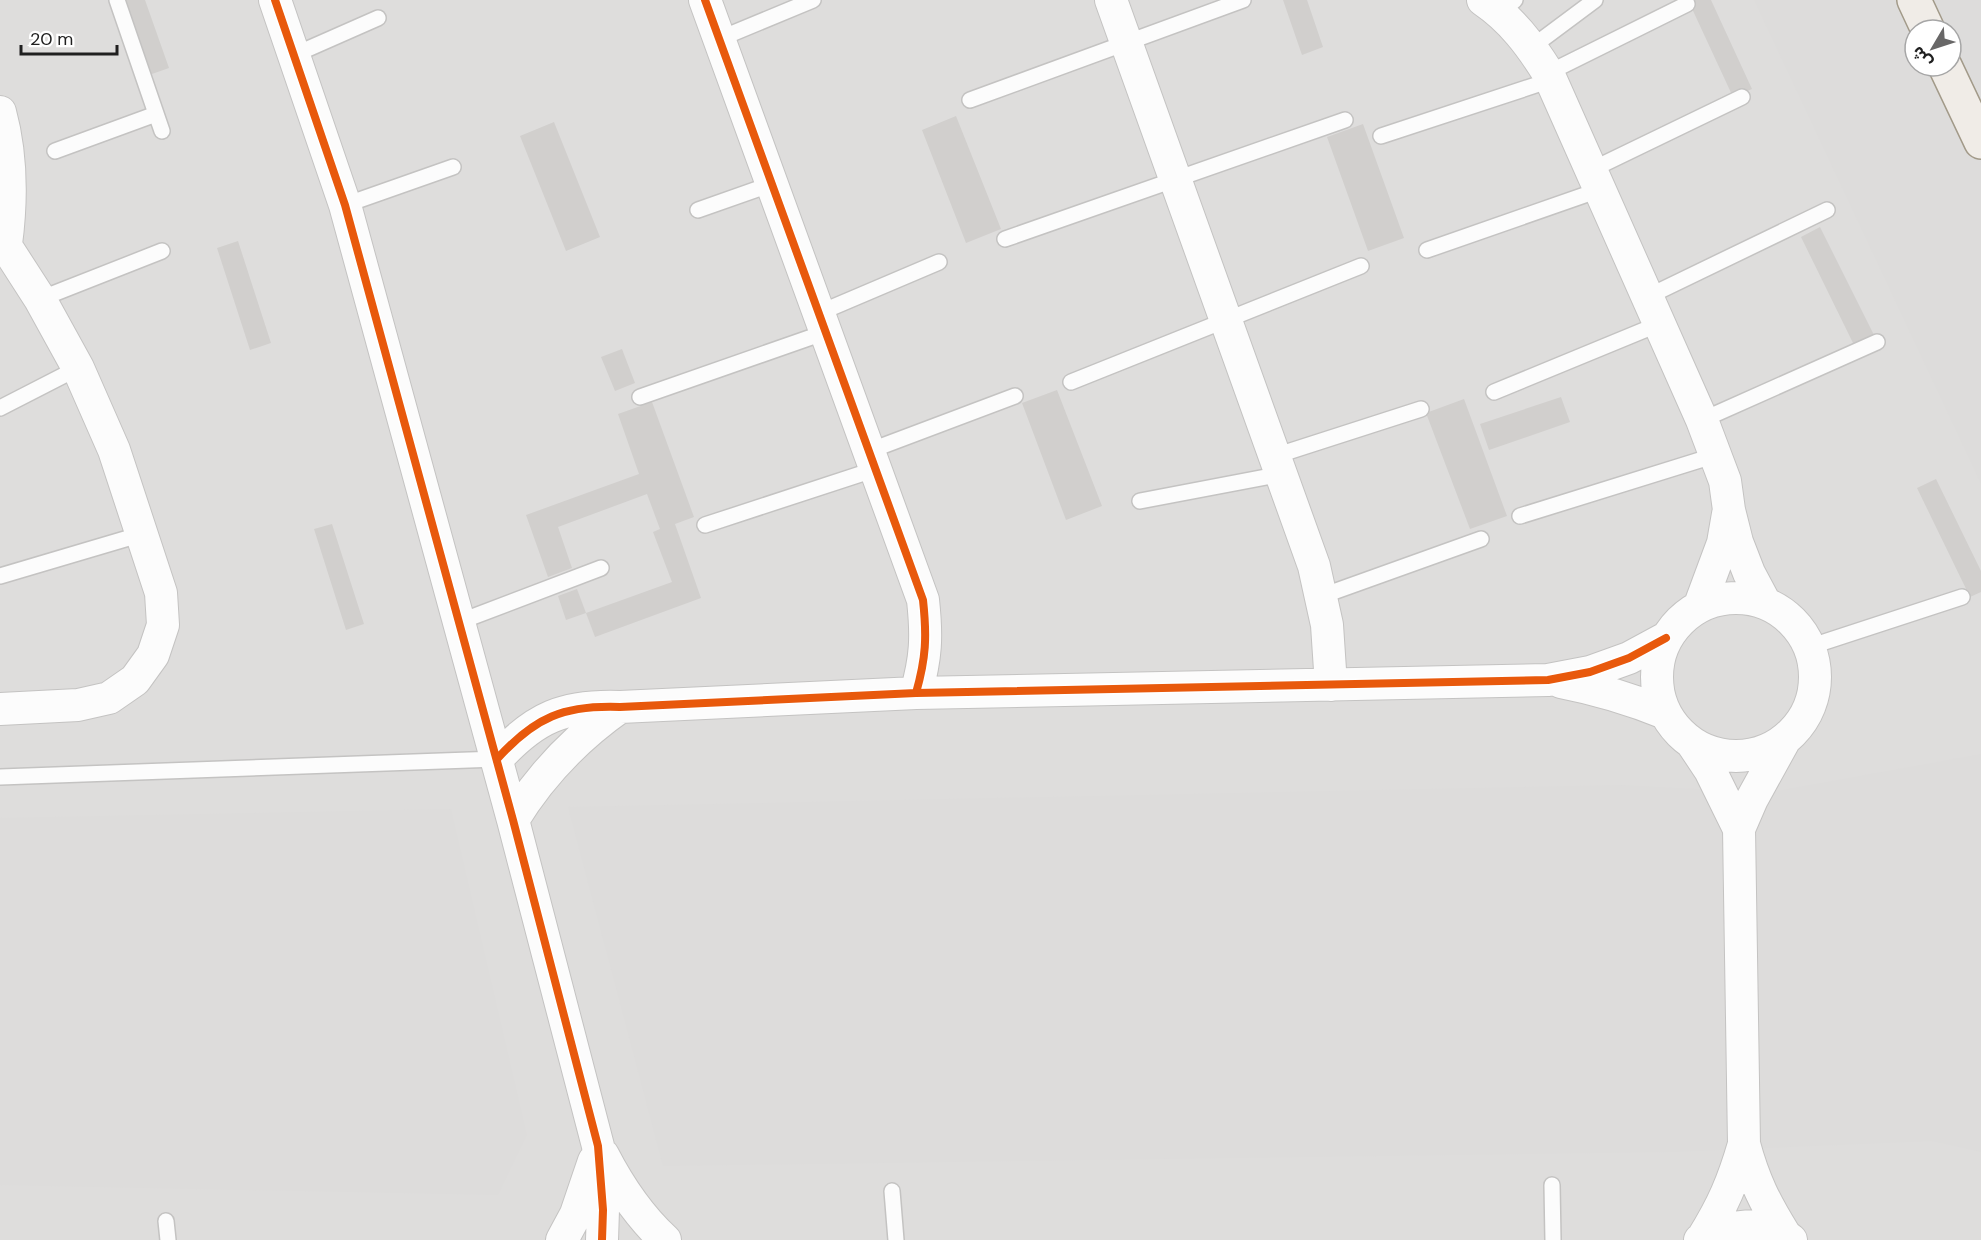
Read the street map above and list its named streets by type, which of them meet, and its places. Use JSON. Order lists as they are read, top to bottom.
{
  "scale_bar": "20 m",
  "north": "bottom left"
}
